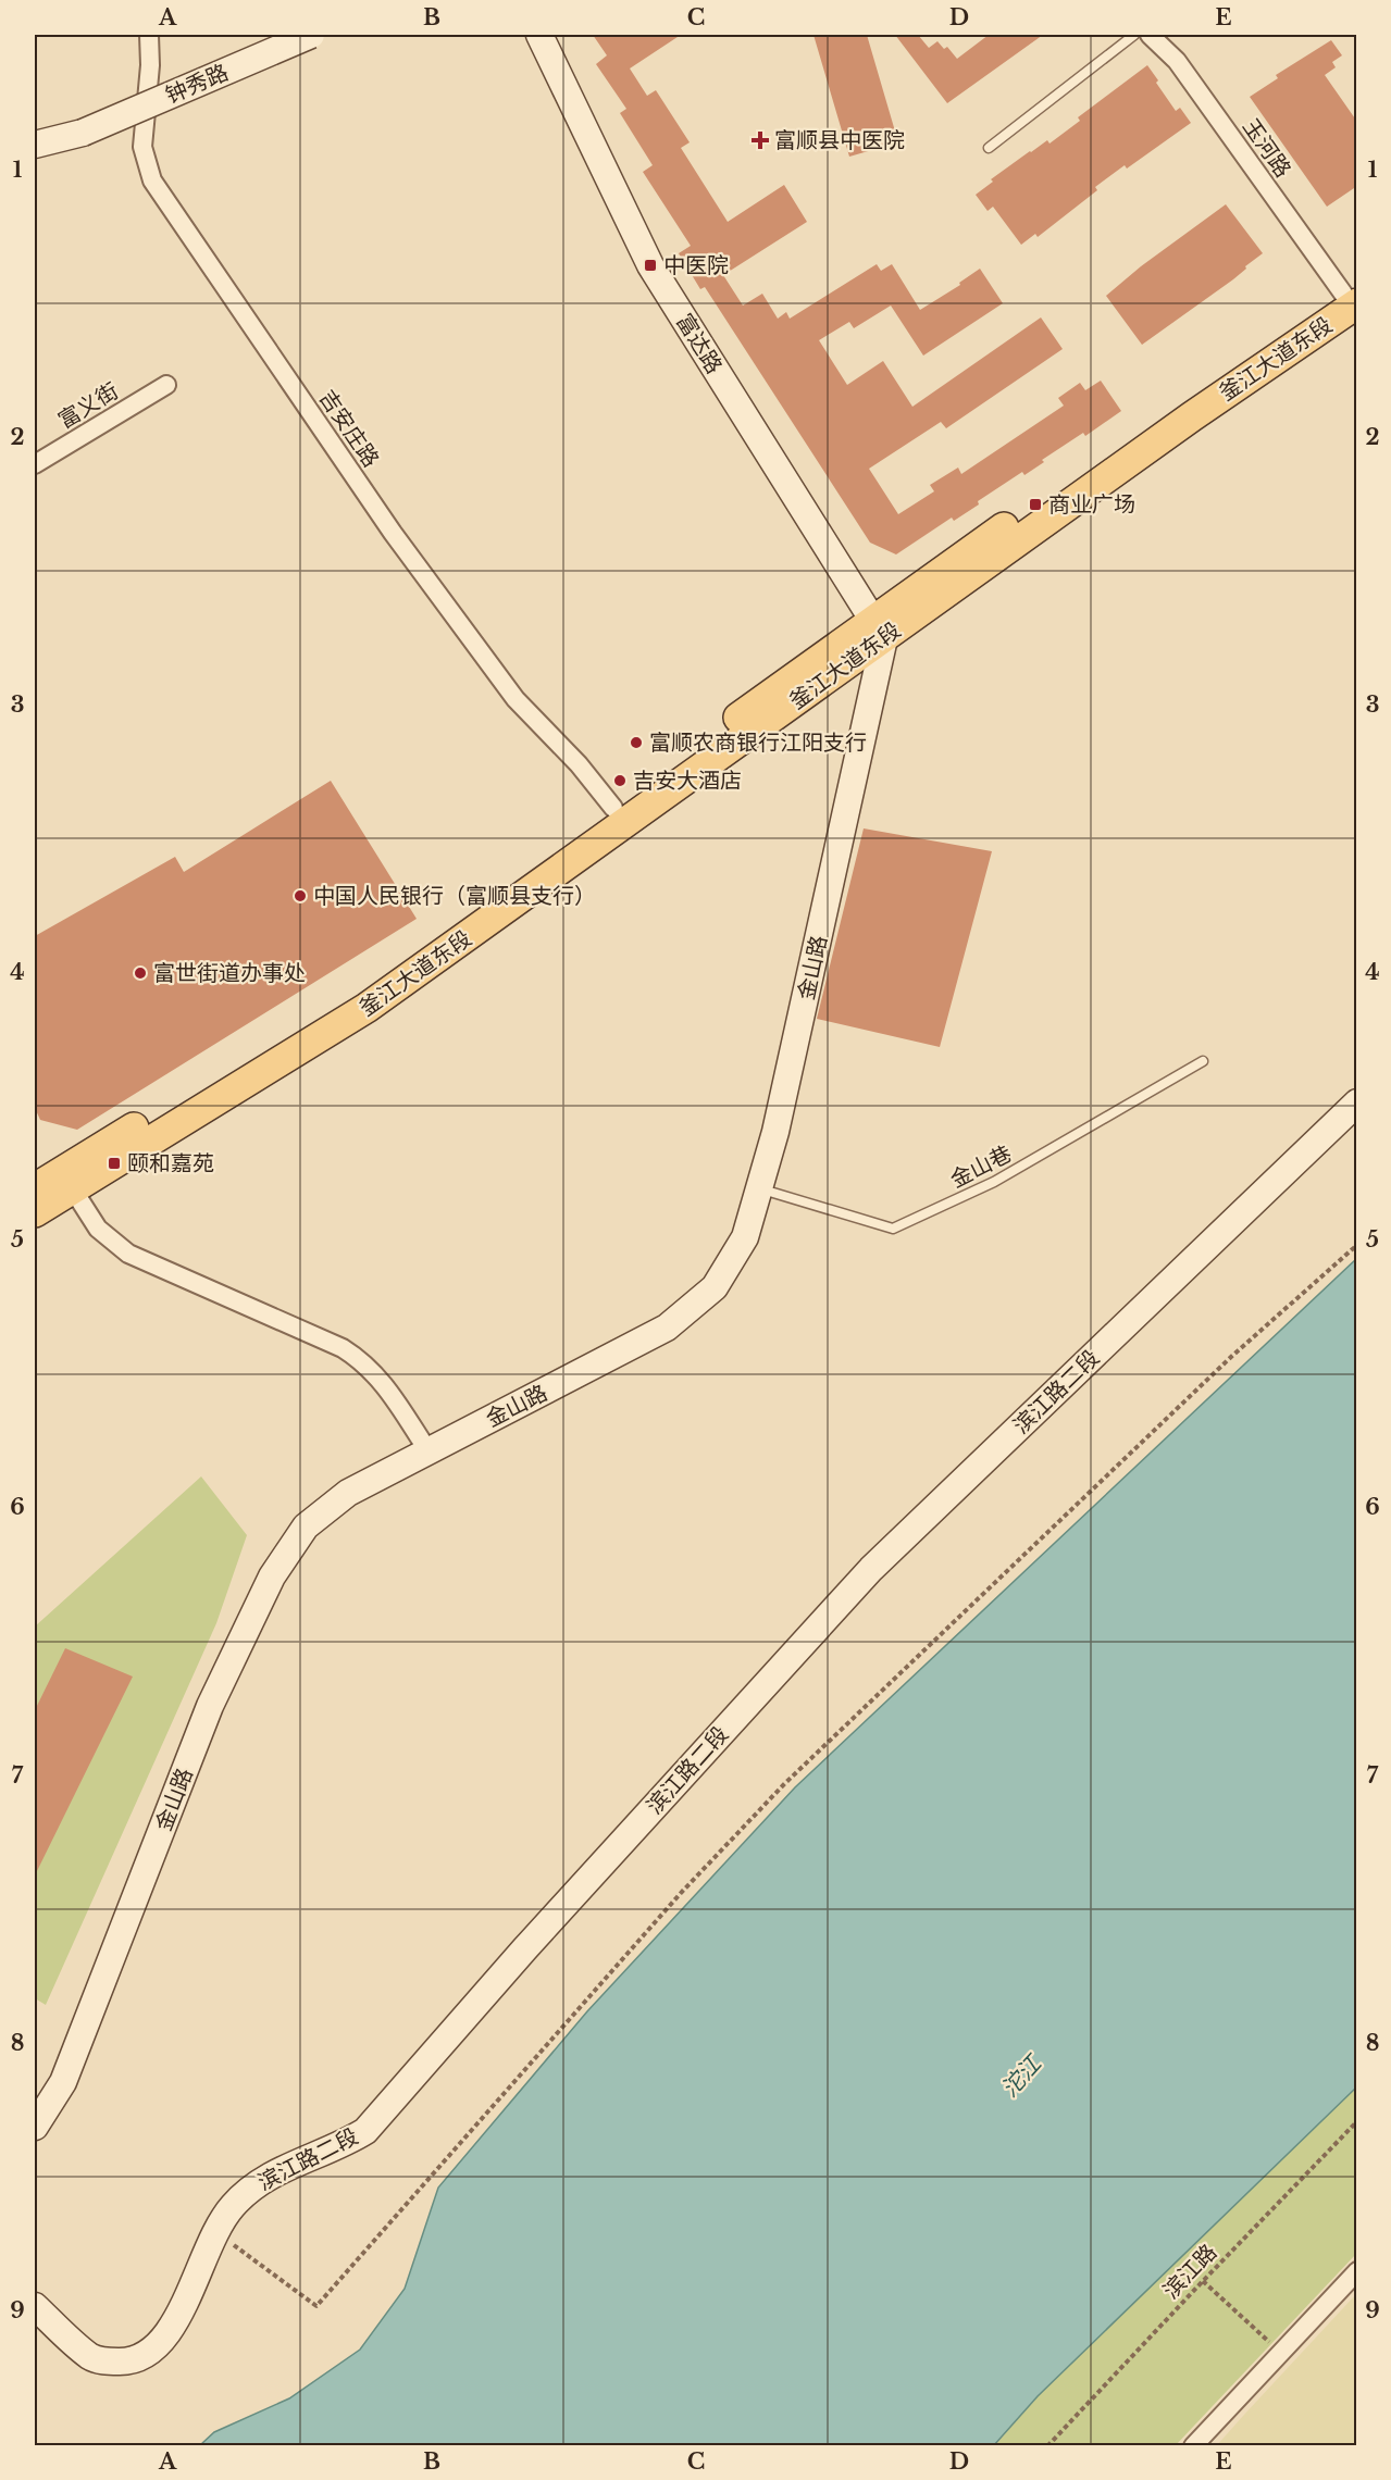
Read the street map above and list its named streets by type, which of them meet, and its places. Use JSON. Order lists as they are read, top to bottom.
{
  "streets": {
    "main road": ["釜江大道东段"],
    "street": [
      "钟秀路",
      "玉河路",
      "富达路",
      "富义街",
      "吉安庄路",
      "金山路",
      "滨江路二段"
    ],
    "lane": ["金山巷"],
    "path": ["滨江路"]
  },
  "crossings": [
    ["玉河路", "釜江大道东段"],
    ["富达路", "釜江大道东段"],
    ["富达路", "金山路"],
    ["釜江大道东段", "吉安庄路"],
    ["釜江大道东段", "金山路"],
    ["金山路", "金山巷"]
  ],
  "water": ["沱江"],
  "places": {
    "health": ["富顺县中医院"],
    "transit": ["中医院", "商业广场", "颐和嘉苑"],
    "other": [
      "富顺农商银行江阳支行",
      "吉安大酒店",
      "中国人民银行（富顺县支行）",
      "富世街道办事处"
    ]
  },
  "grid": {
    "columns": [
      "A",
      "B",
      "C",
      "D",
      "E"
    ],
    "rows": [
      "1",
      "2",
      "3",
      "4",
      "5",
      "6",
      "7",
      "8",
      "9"
    ]
  }
}
